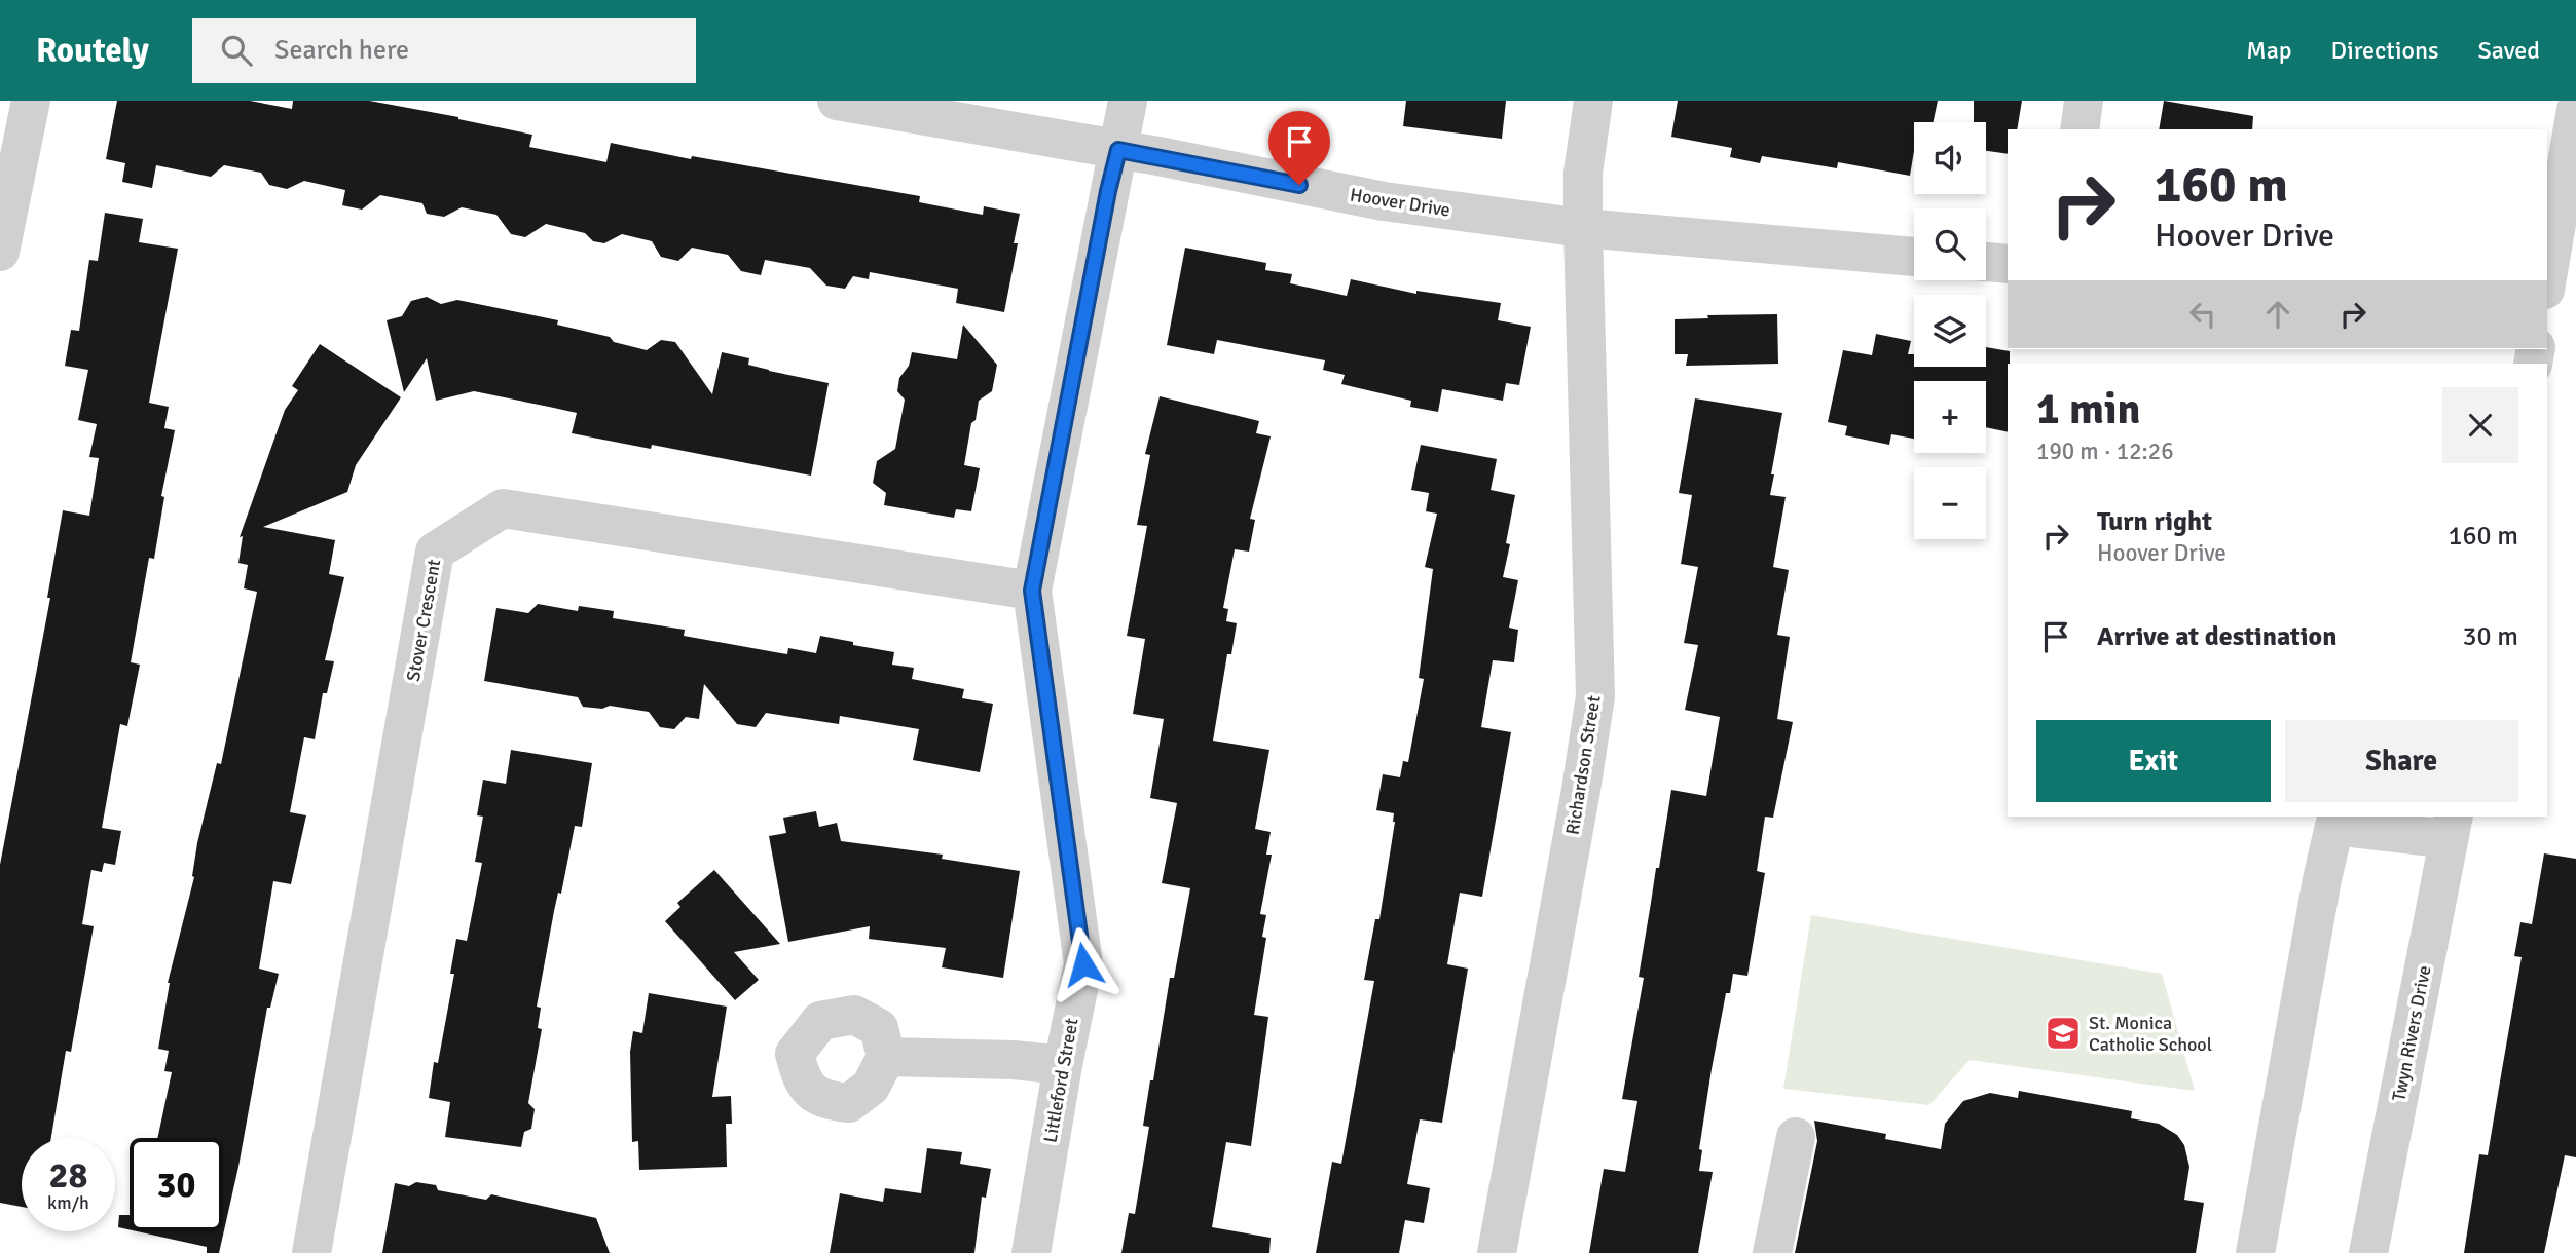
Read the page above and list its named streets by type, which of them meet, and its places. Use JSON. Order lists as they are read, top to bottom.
{
  "streets": {
    "street": [
      "Hoover Drive",
      "Stover Crescent",
      "Richardson Street",
      "Twyn Rivers Drive",
      "Littleford Street"
    ]
  },
  "crossings": [
    ["Hoover Drive", "Richardson Street"],
    ["Hoover Drive", "Littleford Street"],
    ["Stover Crescent", "Littleford Street"]
  ],
  "places": {
    "school or university": ["St. Monica Catholic School"]
  },
  "page": {
    "header": "Routely",
    "search": "Search here",
    "nav": ["Map", "Directions", "Saved"],
    "map_buttons": ["+", "−"],
    "turn": ["160 m", "Hoover Drive"],
    "heading": ["1 min", "190 m · 12:26"],
    "list": [
      {
        "name": "Turn right",
        "note": "Hoover Drive",
        "value": "160 m"
      },
      {
        "name": "Arrive at destination",
        "value": "30 m"
      }
    ],
    "buttons": ["Exit", "Share"],
    "speed": "28 km/h",
    "limit": "30"
  }
}
